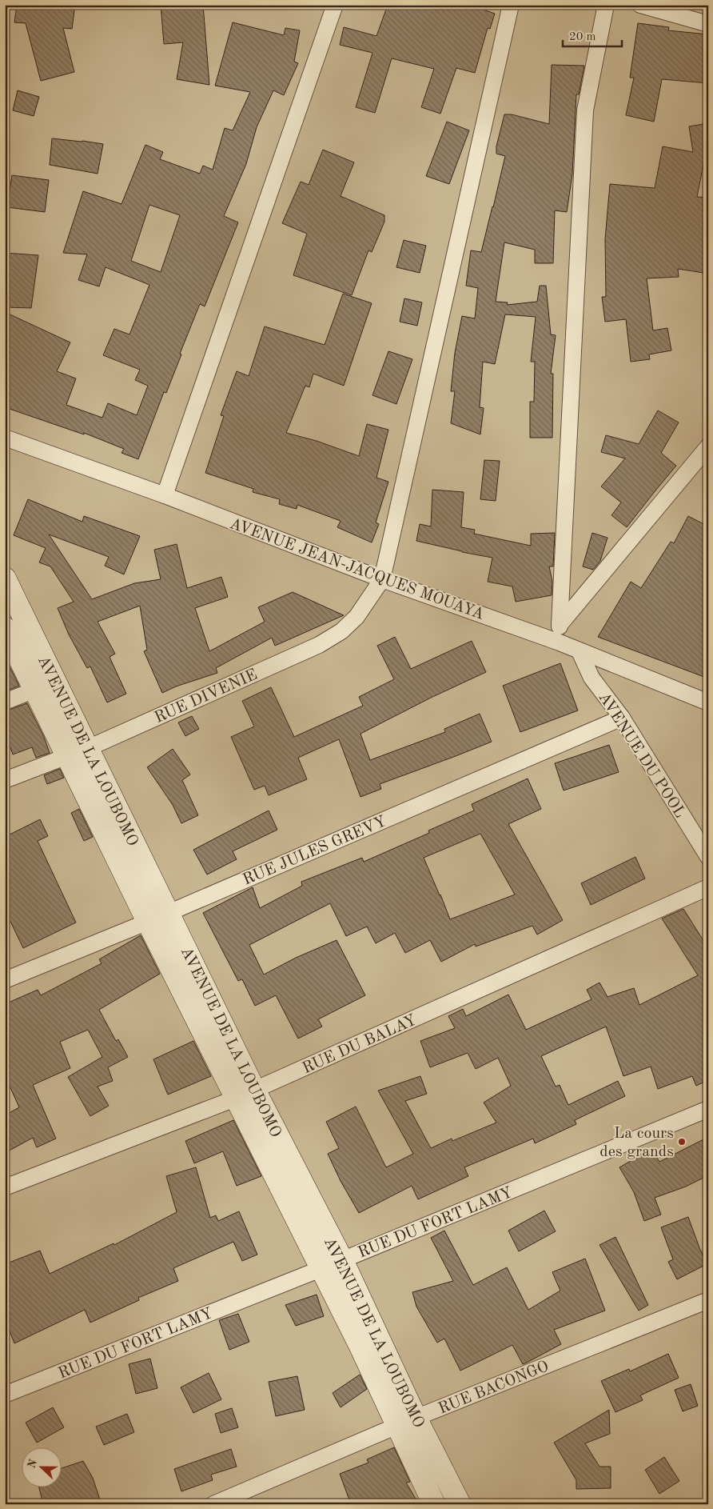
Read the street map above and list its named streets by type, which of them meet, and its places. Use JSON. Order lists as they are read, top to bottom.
{
  "streets": {
    "street": [
      "AVENUE JEAN-JACQUES MOUAYA",
      "RUE DIVENIE",
      "AVENUE DE LA LOUBOMO",
      "AVENUE DU POOL",
      "RUE JULES GREVY",
      "RUE DU BALAY",
      "RUE DU FORT LAMY",
      "RUE BACONGO"
    ]
  },
  "crossings": [
    ["AVENUE JEAN-JACQUES MOUAYA", "RUE DIVENIE"],
    ["AVENUE JEAN-JACQUES MOUAYA", "AVENUE DU POOL"],
    ["RUE DIVENIE", "AVENUE DE LA LOUBOMO"],
    ["AVENUE DE LA LOUBOMO", "RUE JULES GREVY"],
    ["AVENUE DE LA LOUBOMO", "RUE DU BALAY"],
    ["AVENUE DE LA LOUBOMO", "RUE DU FORT LAMY"],
    ["AVENUE DE LA LOUBOMO", "RUE BACONGO"],
    ["AVENUE DU POOL", "RUE JULES GREVY"]
  ],
  "places": ["La cours des grands"],
  "scale_bar": "20 m",
  "north": "left"
}
